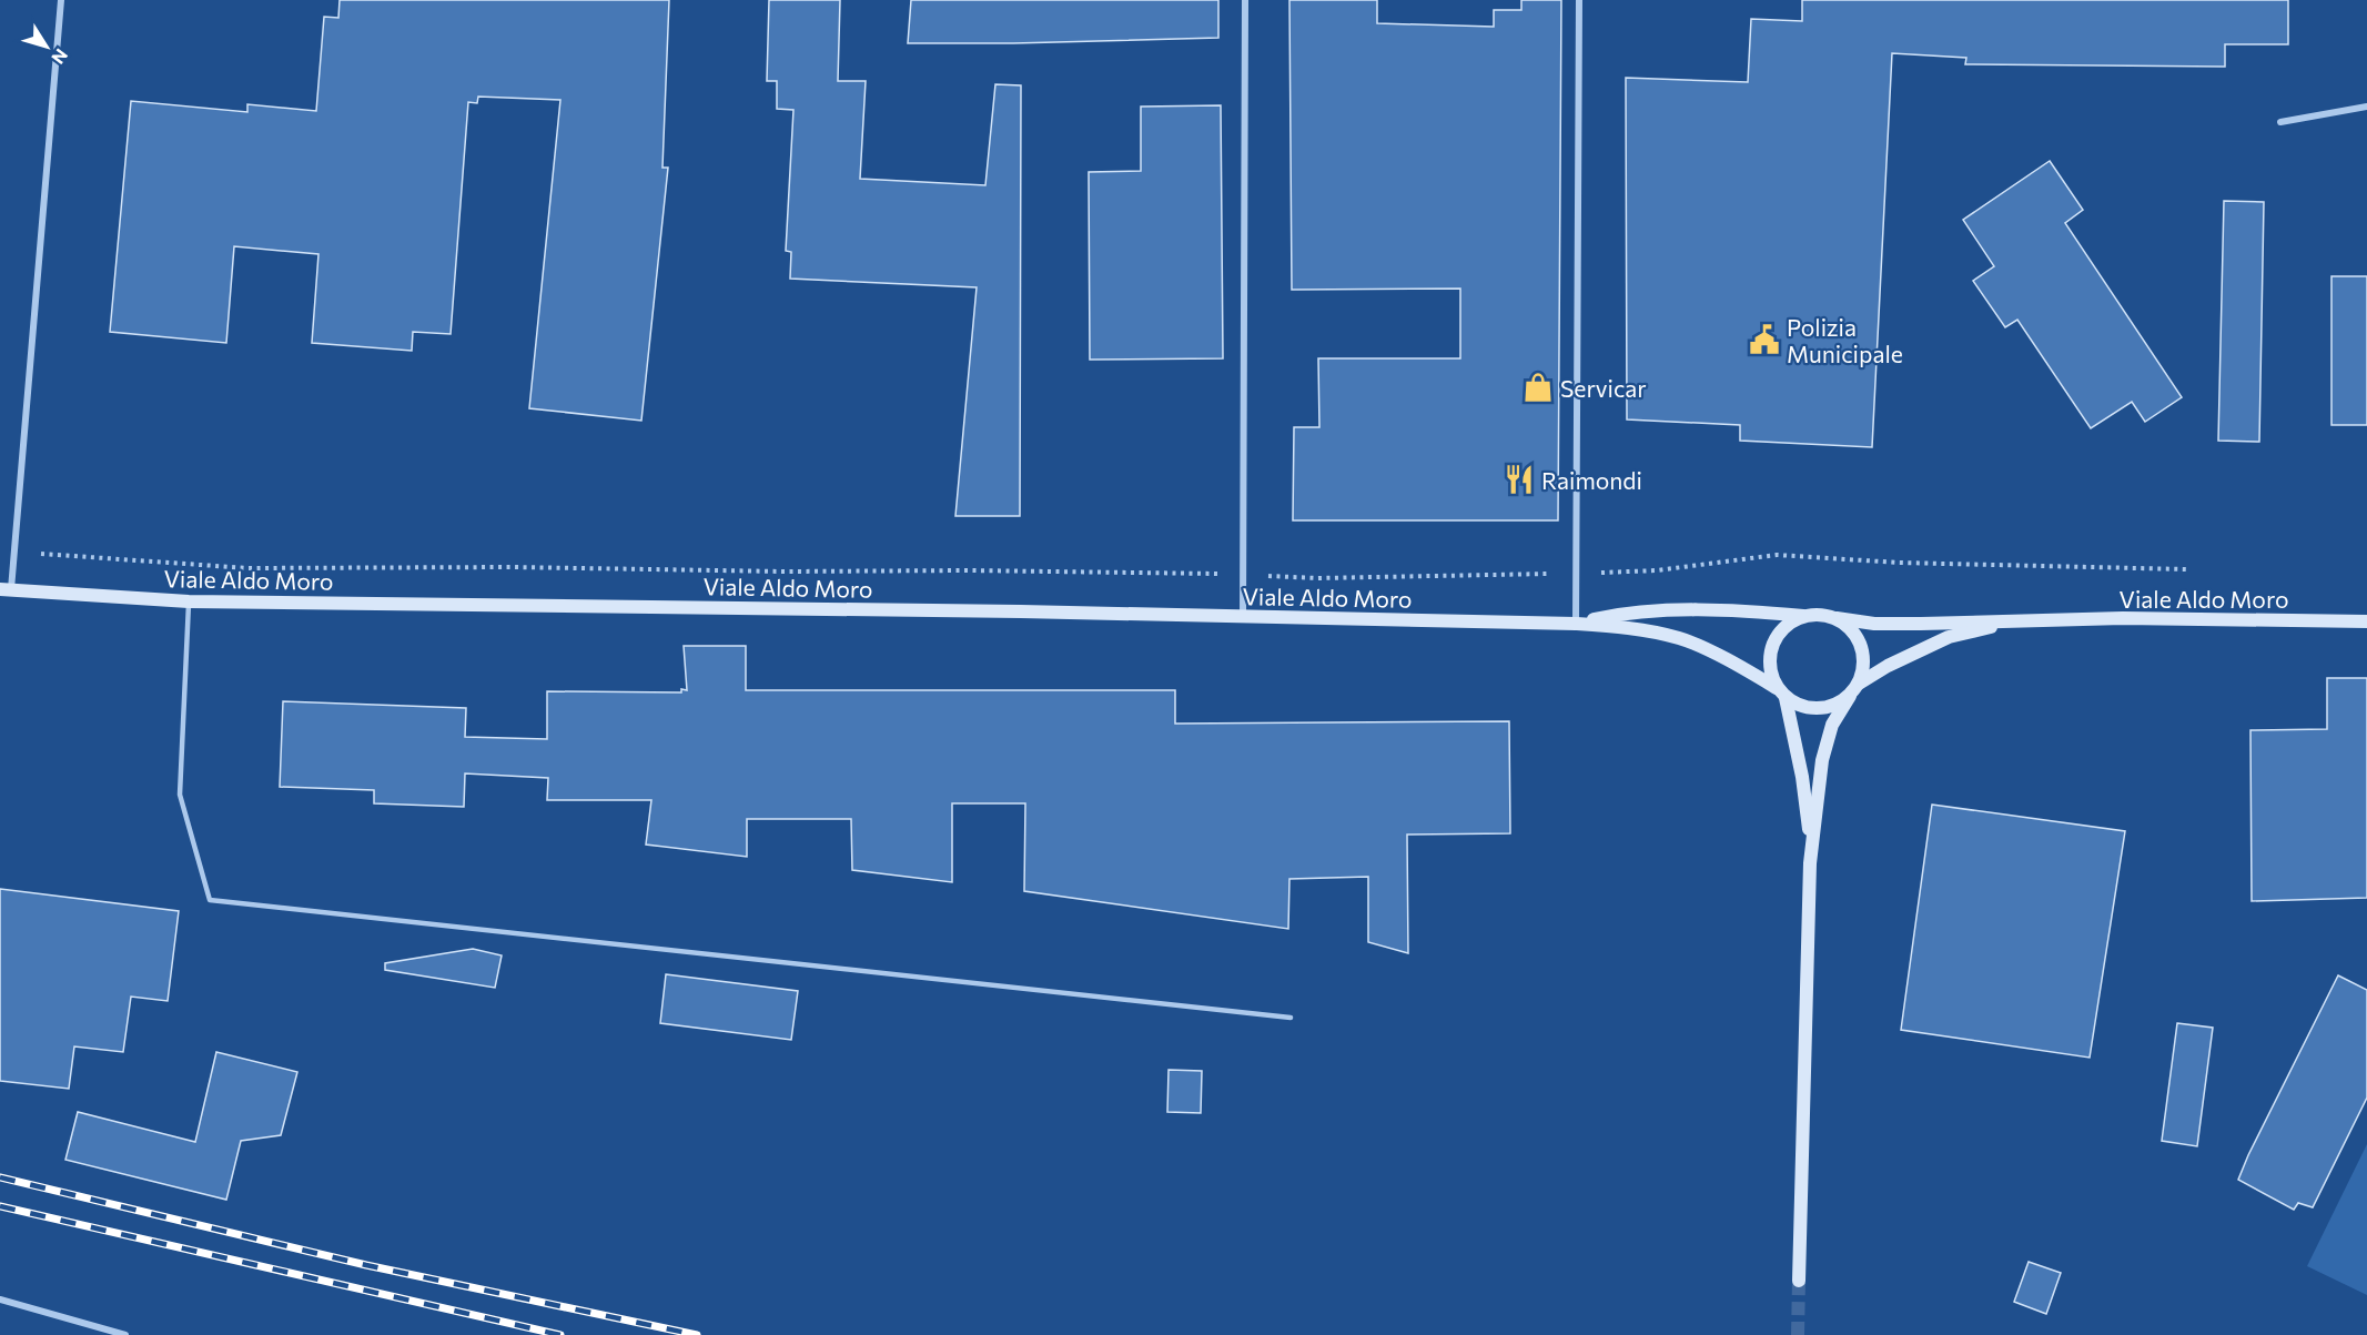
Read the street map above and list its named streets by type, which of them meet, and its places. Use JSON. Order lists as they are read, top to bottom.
{
  "streets": {
    "main road": ["Viale Aldo Moro"]
  },
  "places": {
    "public building": ["Polizia Municipale"],
    "shop": ["Servicar"],
    "restaurant": ["Raimondi"]
  },
  "north": "bottom right"
}
